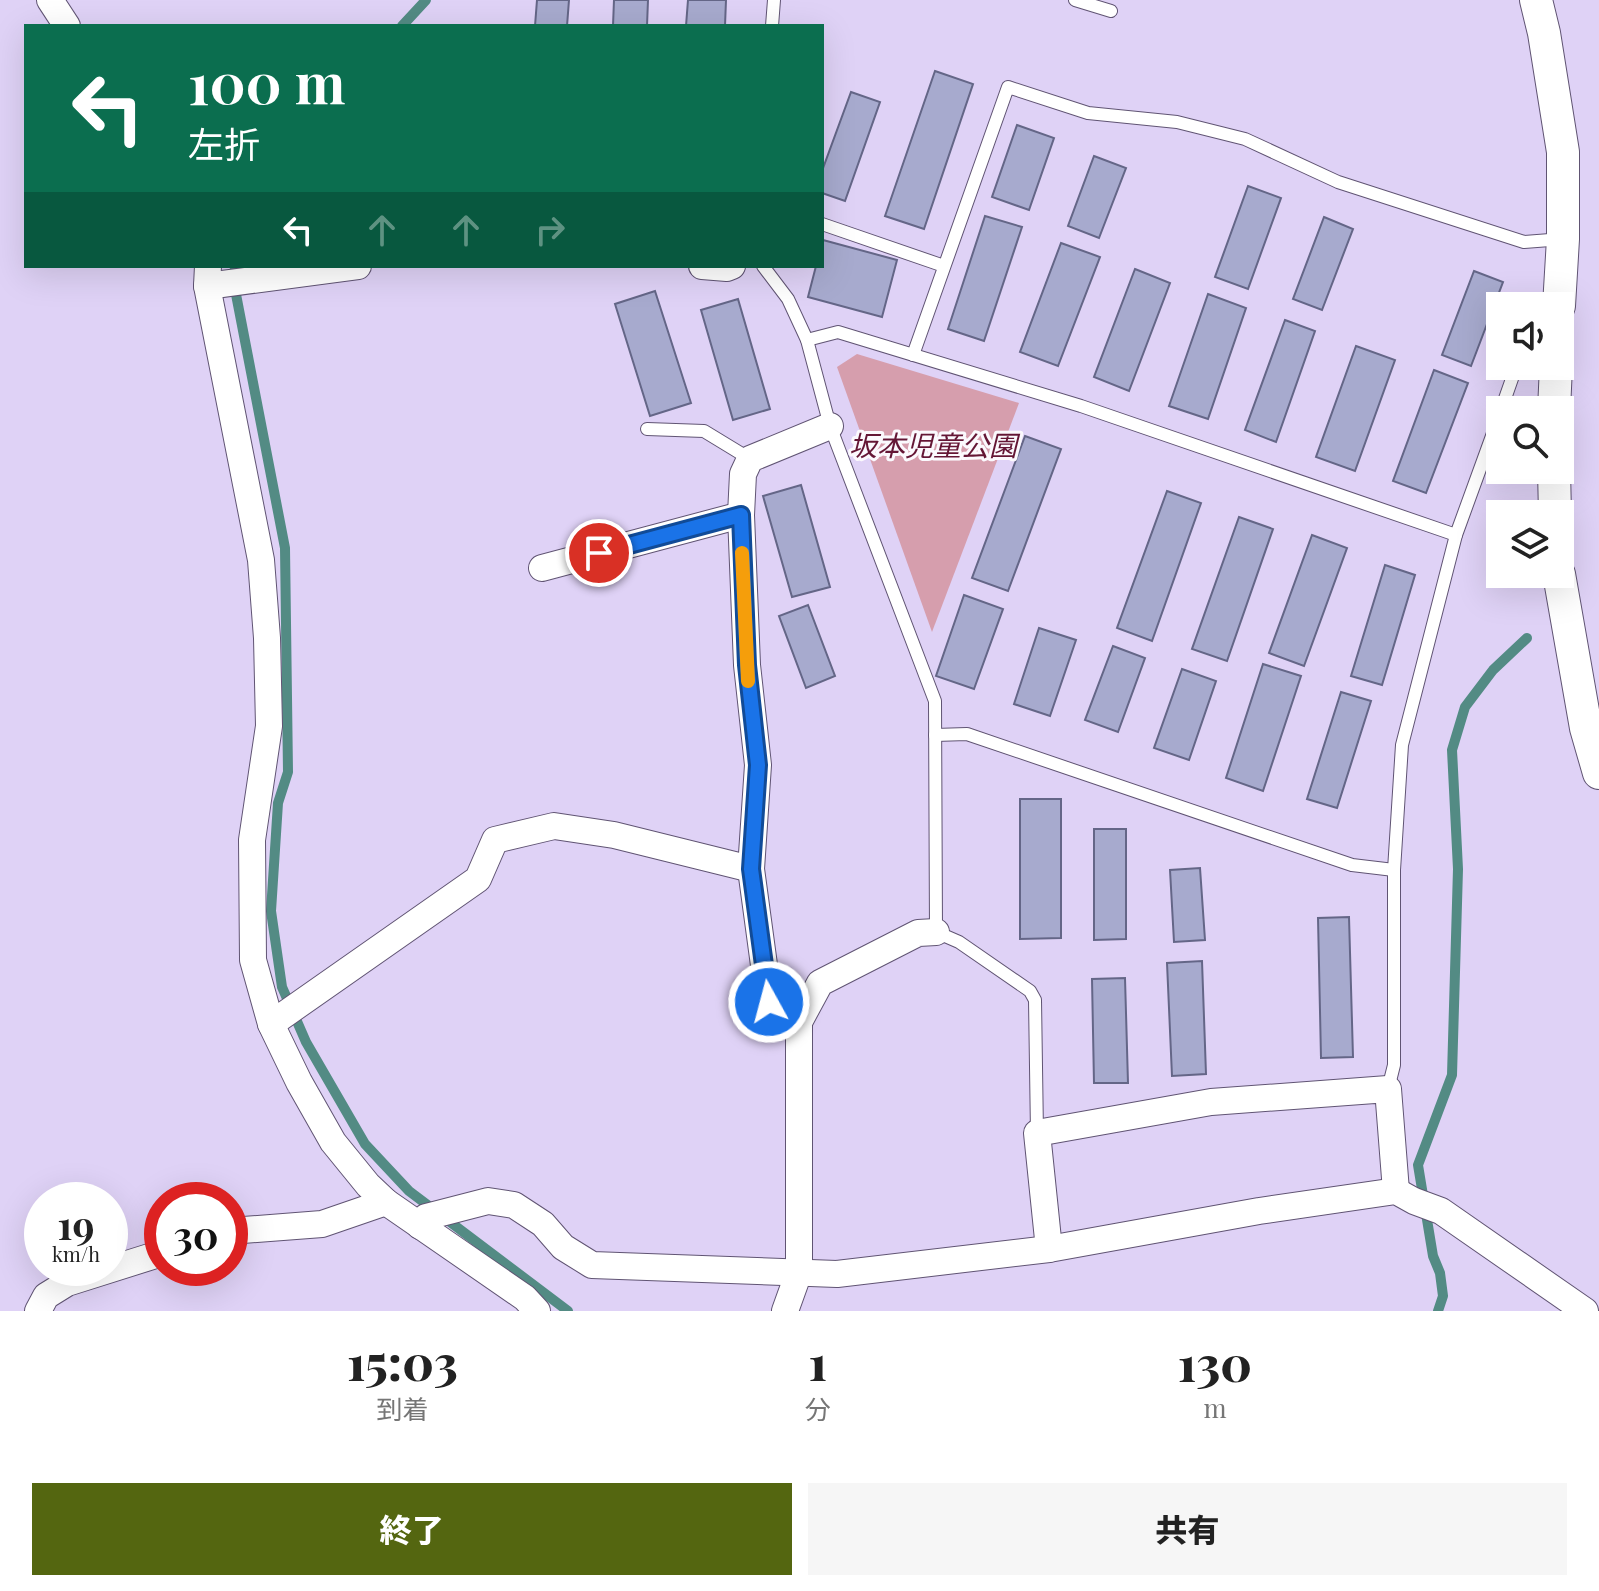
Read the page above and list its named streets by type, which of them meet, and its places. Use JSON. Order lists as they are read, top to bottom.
{
  "parks": ["坂本児童公園"],
  "page": {
    "turn": ["100 m", "左折"],
    "speed": "19 km/h",
    "limit": "30",
    "eta": [
      "15:03",
      "到着",
      "1",
      "分",
      "130",
      "m"
    ],
    "buttons": ["終了", "共有"]
  }
}
